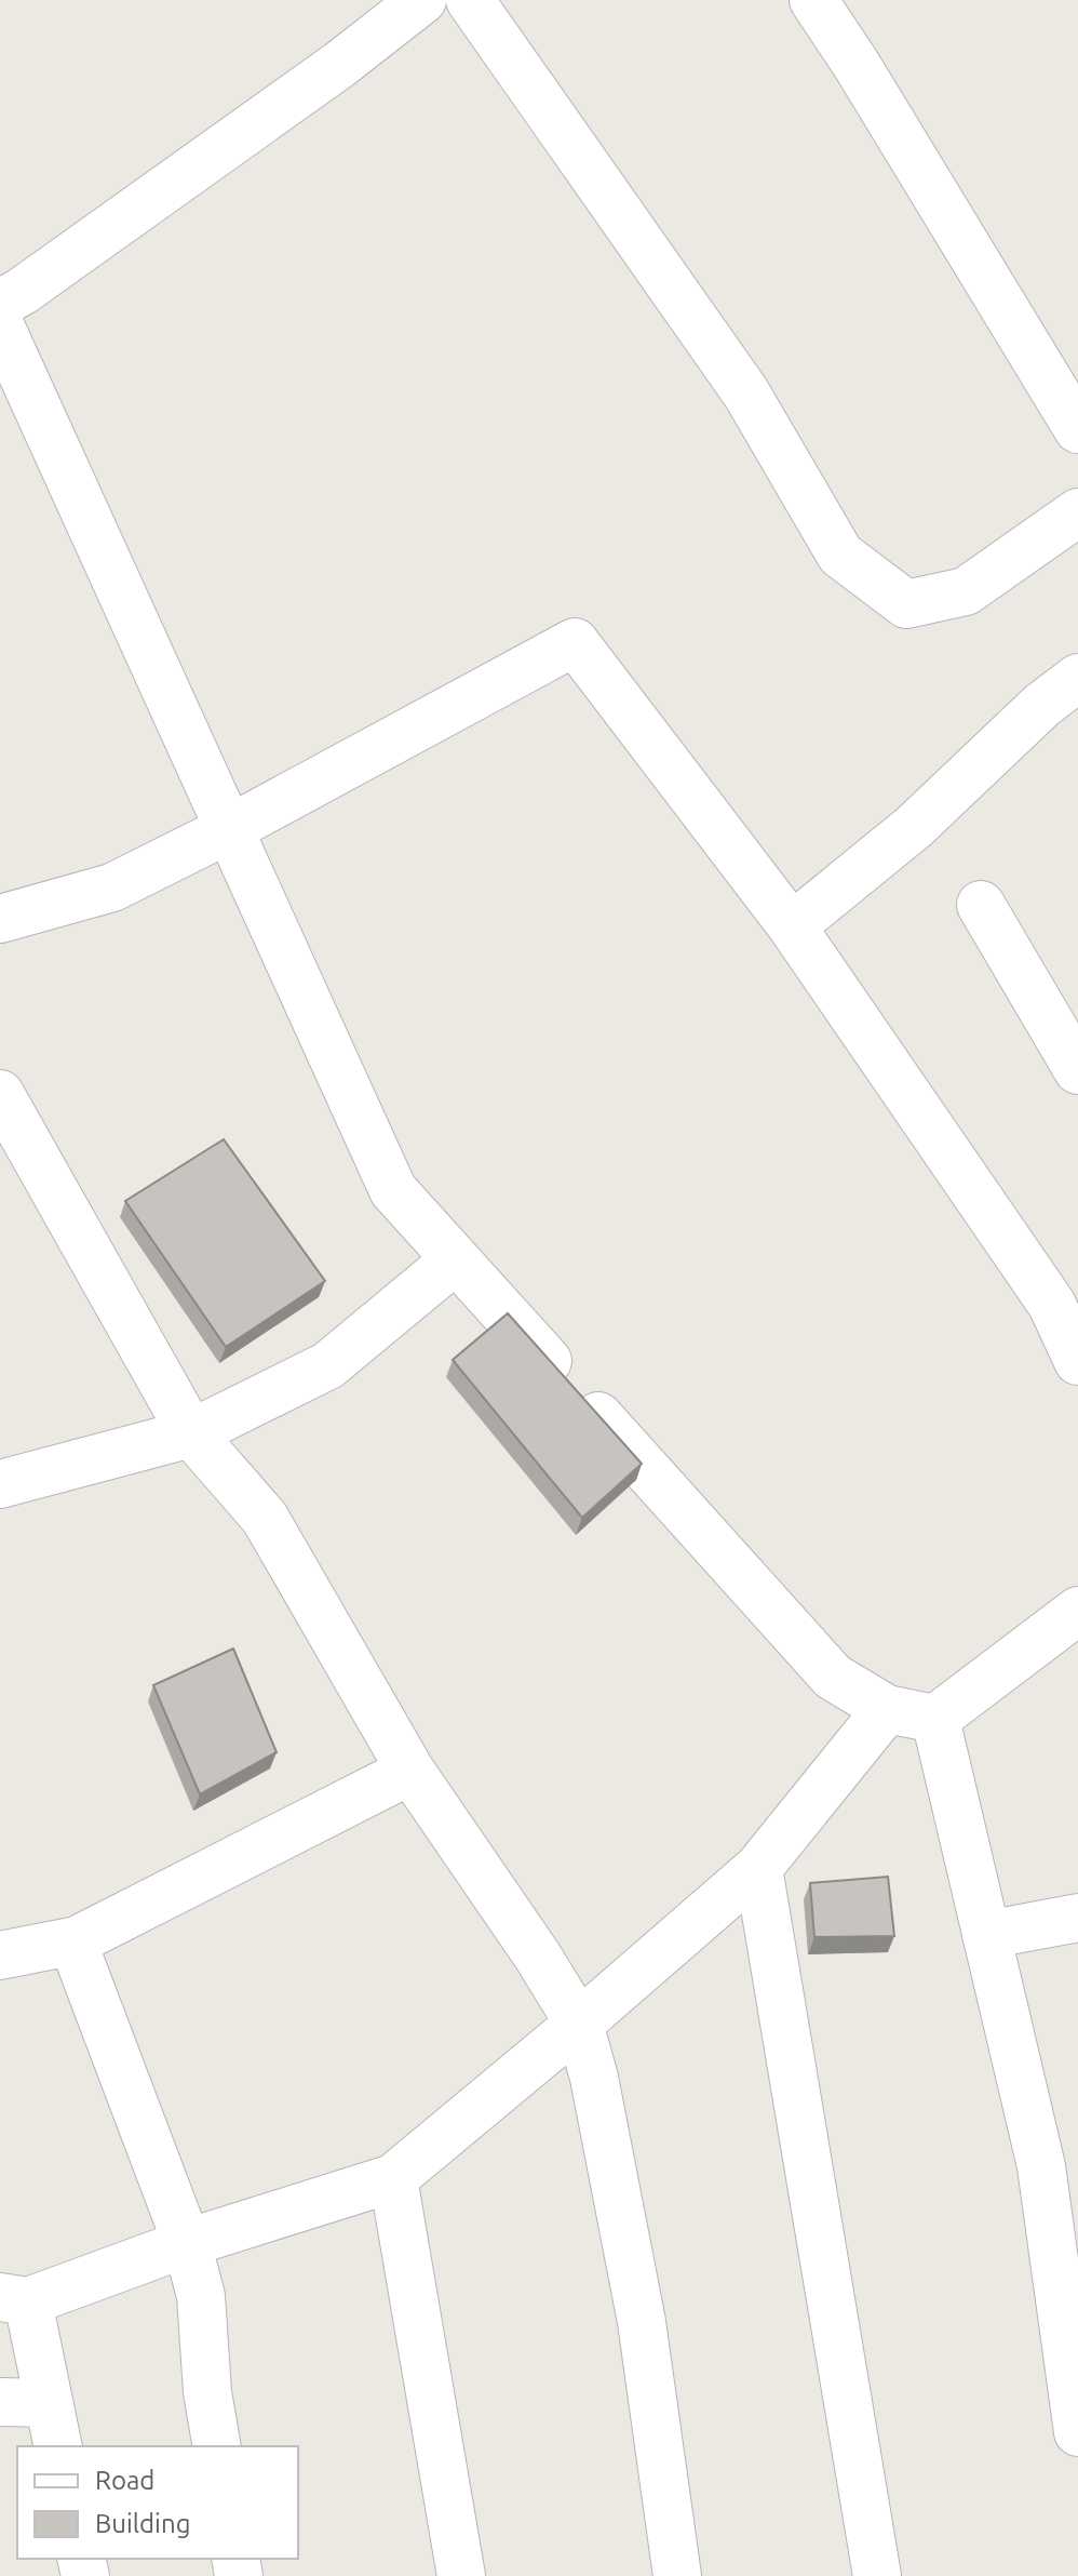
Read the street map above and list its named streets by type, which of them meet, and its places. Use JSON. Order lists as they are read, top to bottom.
{
  "legend": ["Road", "Building"]
}
